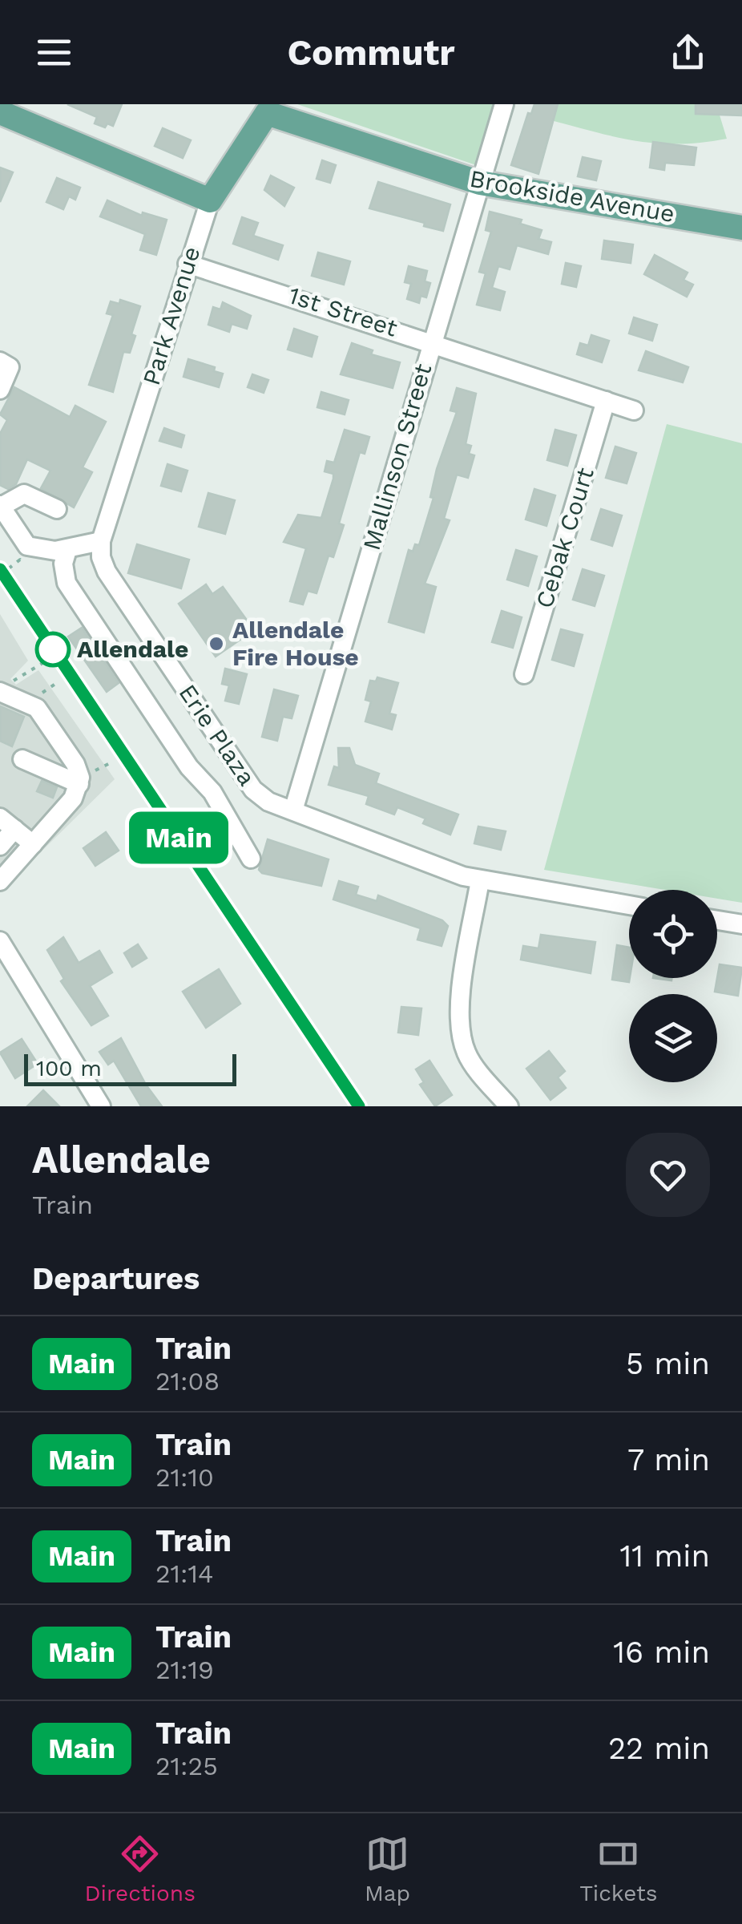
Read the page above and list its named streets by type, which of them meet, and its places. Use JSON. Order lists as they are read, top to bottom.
{
  "streets": {
    "main road": ["Brookside Avenue", "Park Avenue"],
    "street": [
      "1st Street",
      "Mallinson Street",
      "Cebak Court",
      "Erie Plaza"
    ]
  },
  "crossings": [
    ["Brookside Avenue", "Park Avenue"],
    ["Brookside Avenue", "Mallinson Street"],
    ["1st Street", "Park Avenue"],
    ["1st Street", "Mallinson Street"],
    ["1st Street", "Cebak Court"],
    ["Park Avenue", "Erie Plaza"],
    ["Mallinson Street", "Erie Plaza"]
  ],
  "places": ["Allendale Fire House", "Allendale"],
  "scale_bar": "100 m",
  "page": {
    "header": "Commutr",
    "on_map": "Main",
    "scale": "100 m",
    "heading": [
      ["Allendale", "Train"],
      "Departures"
    ],
    "list": [
      {
        "mark": "Main",
        "name": "Train",
        "note": "21:08",
        "value": "5 min"
      },
      {
        "mark": "Main",
        "name": "Train",
        "note": "21:10",
        "value": "7 min"
      },
      {
        "mark": "Main",
        "name": "Train",
        "note": "21:14",
        "value": "11 min"
      },
      {
        "mark": "Main",
        "name": "Train",
        "note": "21:19",
        "value": "16 min"
      },
      {
        "mark": "Main",
        "name": "Train",
        "note": "21:25",
        "value": "22 min"
      }
    ],
    "tabs": ["Directions", "Map", "Tickets"]
  }
}
